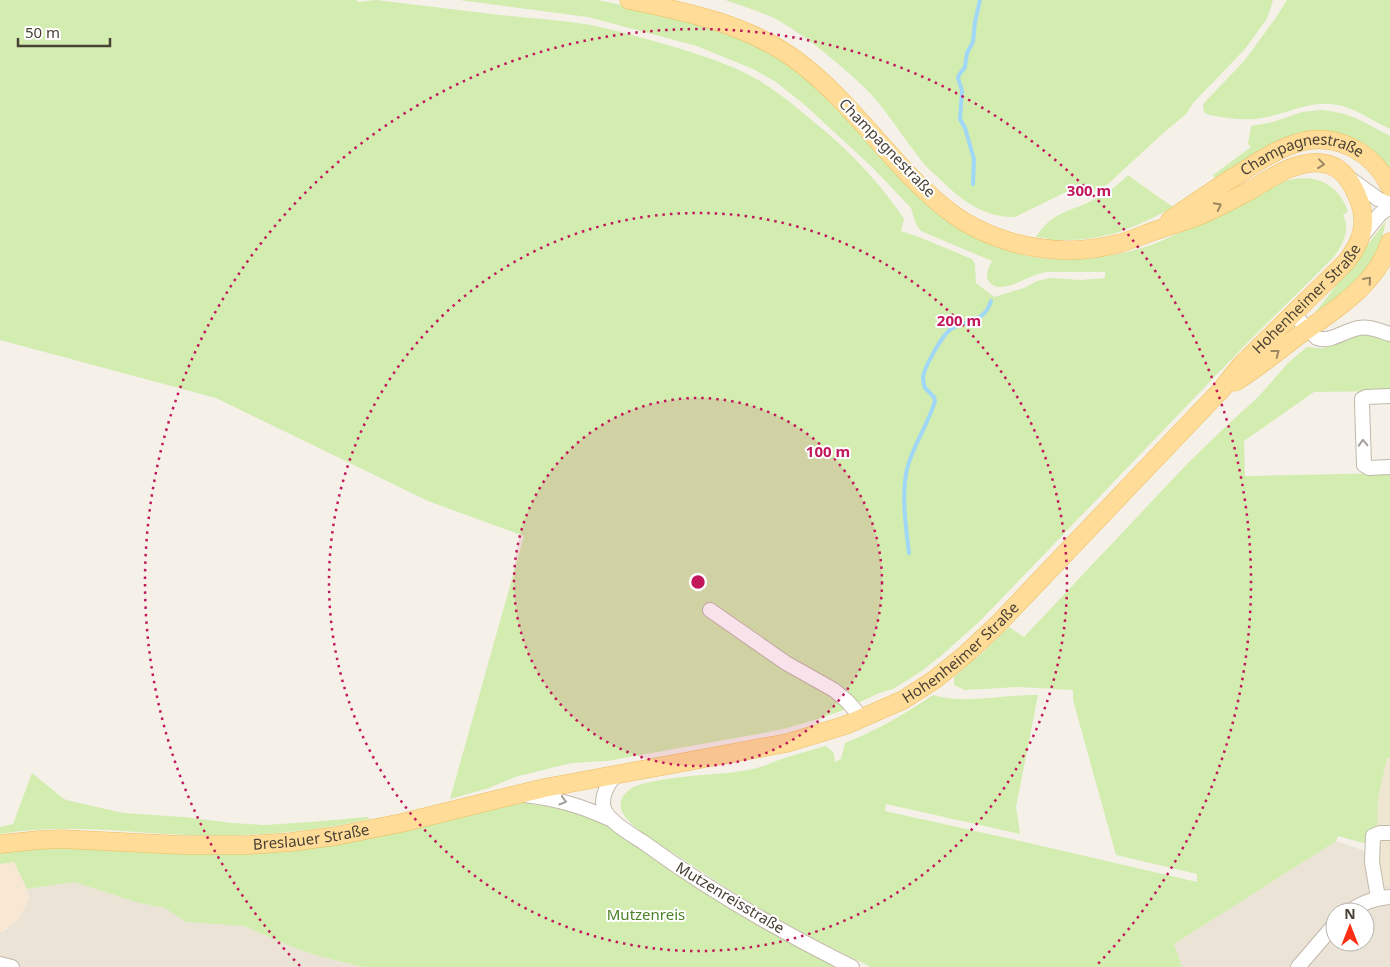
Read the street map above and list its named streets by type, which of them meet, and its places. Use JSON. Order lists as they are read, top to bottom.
{
  "streets": {
    "main road": ["Champagnestraße", "Hohenheimer Straße", "Breslauer Straße"],
    "street": ["Mutzenreisstraße"]
  },
  "crossings": [
    ["Champagnestraße", "Hohenheimer Straße"],
    ["Hohenheimer Straße", "Breslauer Straße"],
    ["Breslauer Straße", "Mutzenreisstraße"]
  ],
  "parks": ["Mutzenreis"],
  "scale_bar": "50 m",
  "north": "top",
  "rings": ["300 m", "200 m", "100 m"]
}
